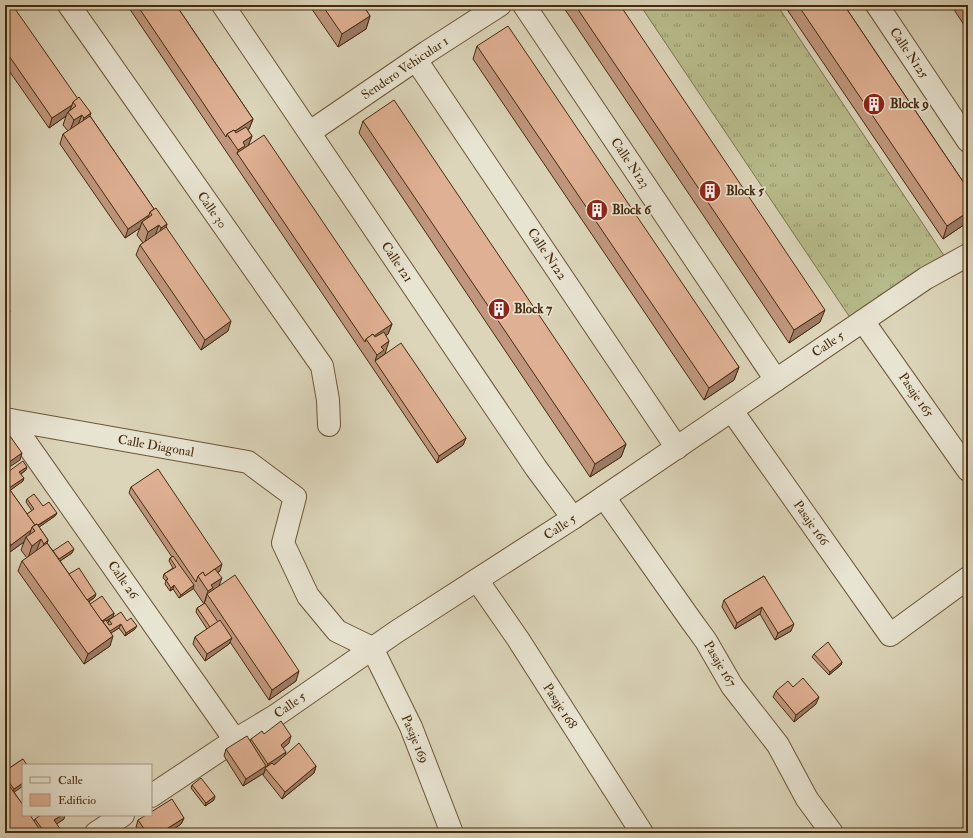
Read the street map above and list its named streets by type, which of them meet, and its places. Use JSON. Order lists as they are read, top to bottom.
{
  "streets": {
    "street": [
      "Calle N125",
      "Sendero Vehicular 1",
      "Calle N123",
      "Calle 30",
      "Calle N122",
      "Calle 121",
      "Calle 5",
      "Pasaje 165",
      "Calle Diagonal",
      "Pasaje 166",
      "Calle 26",
      "Pasaje 167",
      "Pasaje 168",
      "Pasaje 169"
    ]
  },
  "crossings": [
    ["Sendero Vehicular 1", "Calle N122"],
    ["Sendero Vehicular 1", "Calle 121"],
    ["Calle N123", "Calle 5"],
    ["Calle N122", "Calle 5"],
    ["Calle 121", "Calle 5"],
    ["Calle 5", "Pasaje 165"],
    ["Calle 5", "Calle Diagonal"],
    ["Calle 5", "Pasaje 166"],
    ["Calle 5", "Calle 26"],
    ["Calle 5", "Pasaje 167"],
    ["Calle 5", "Pasaje 168"],
    ["Calle 5", "Pasaje 169"],
    ["Calle Diagonal", "Calle 26"],
    ["Calle Diagonal", "Pasaje 169"]
  ],
  "places": {
    "building": [
      "Block 9",
      "Block 5",
      "Block 6",
      "Block 7"
    ]
  },
  "legend": ["Calle", "Edificio"]
}
